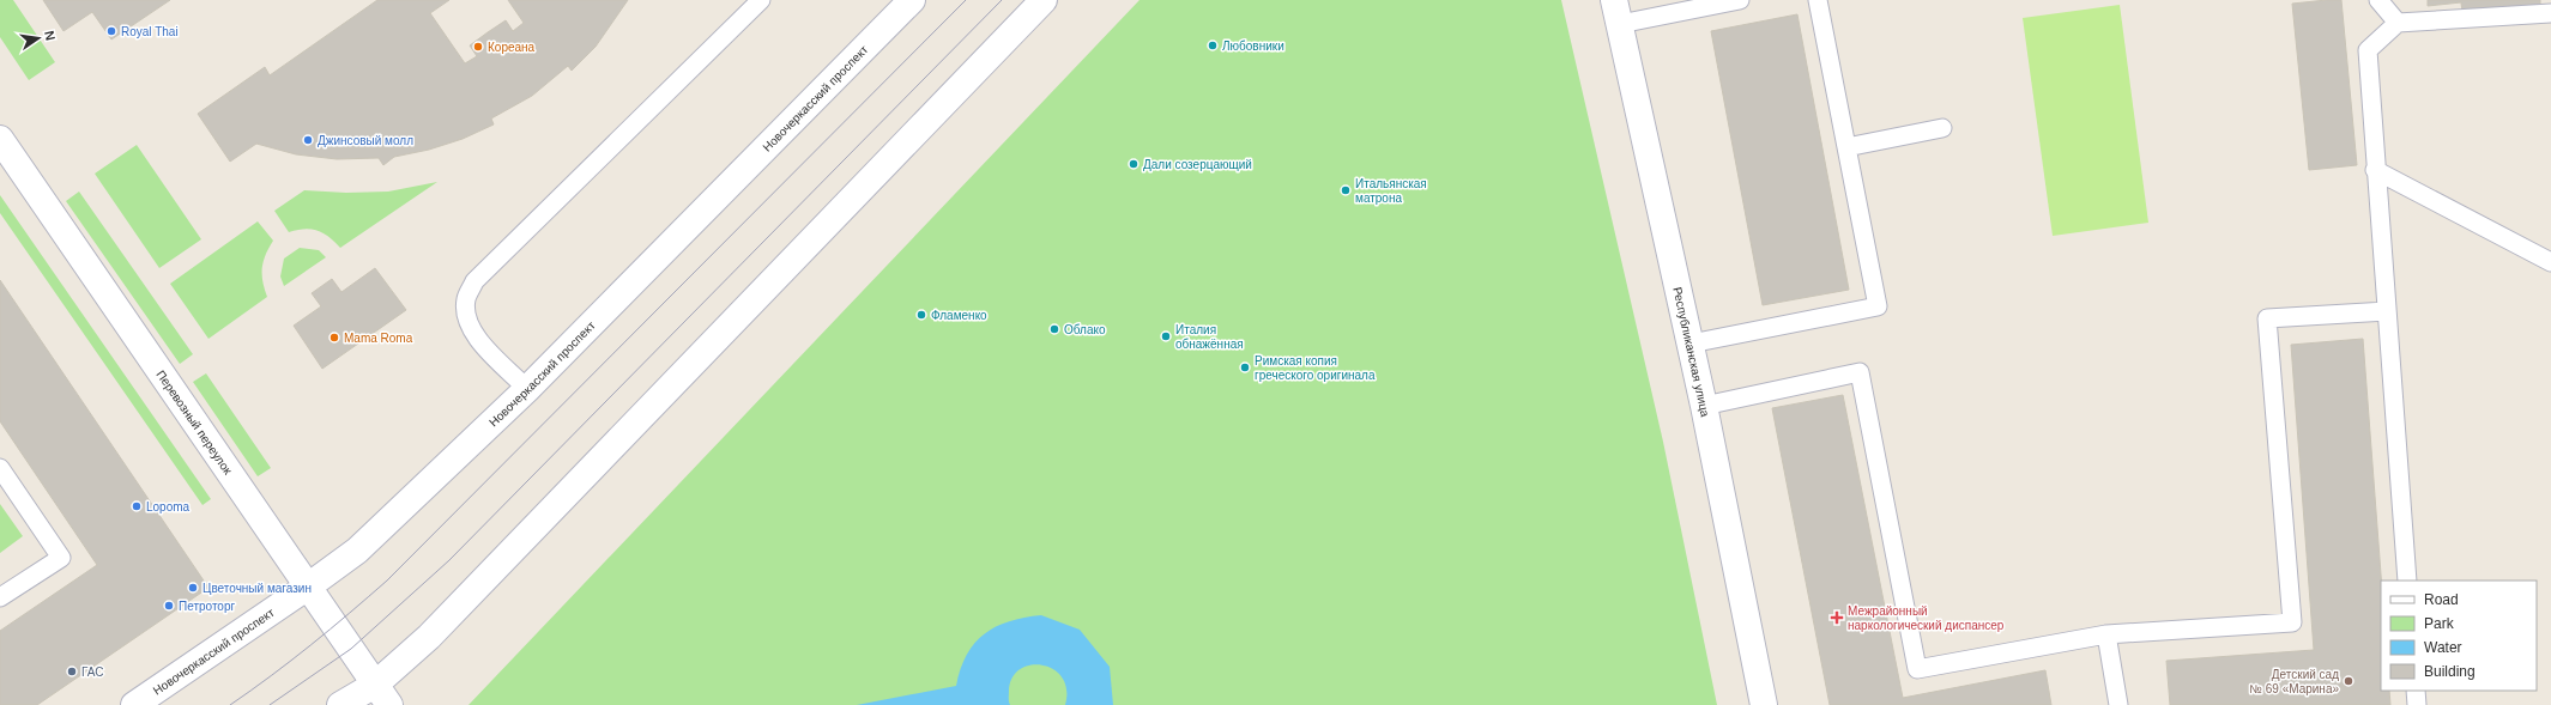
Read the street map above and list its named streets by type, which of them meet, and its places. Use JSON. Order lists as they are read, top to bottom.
{
  "streets": {
    "main road": ["Новочеркасский проспект", "Республиканская улица", "Перевозный переулок"]
  },
  "crossings": [
    ["Новочеркасский проспект", "Перевозный переулок"]
  ],
  "places": {
    "other": [
      "Royal Thai",
      "Любовники",
      "Кореана",
      "Джинсовый молл",
      "Дали созерцающий",
      "Итальянская матрона",
      "Фламенко",
      "Облако",
      "Италия обнажённая",
      "Mama Roma",
      "Римская копия греческого оригинала",
      "Lopoma",
      "Цветочный магазин",
      "Петроторг",
      "ГАС",
      "Детский сад № 69 «Марина»"
    ],
    "health": ["Межрайонный наркологический диспансер"]
  },
  "legend": [
    "Road",
    "Park",
    "Water",
    "Building"
  ],
  "north": "right"
}
